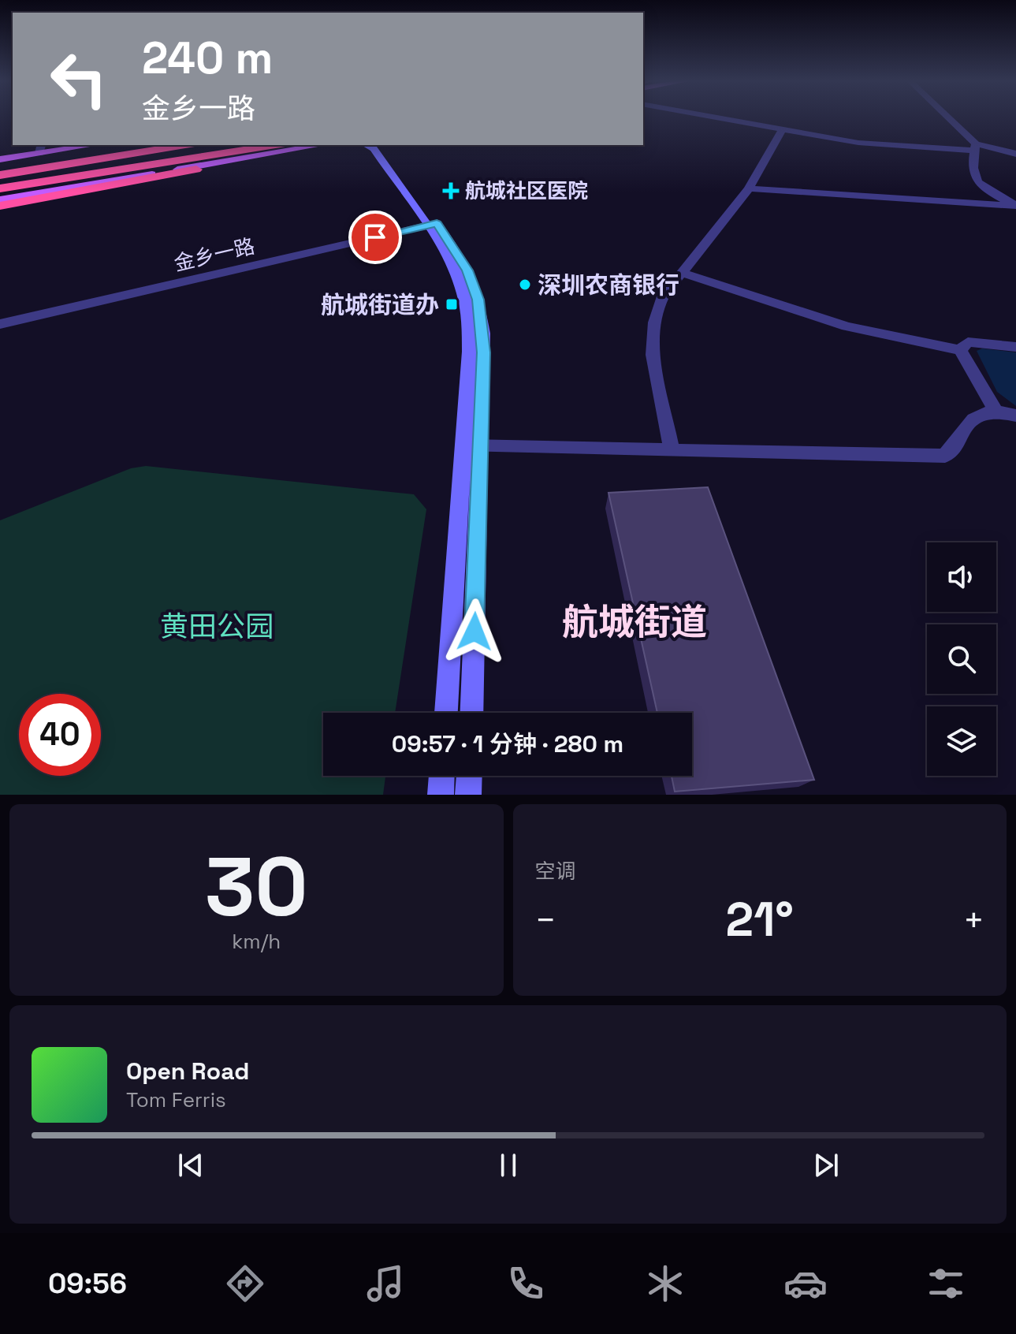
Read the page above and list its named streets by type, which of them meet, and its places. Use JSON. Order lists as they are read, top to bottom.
{
  "streets": {
    "street": ["金乡一路"]
  },
  "districts": ["航城街道"],
  "parks": ["黄田公园"],
  "places": {
    "health": ["航城社区医院"],
    "other": ["深圳农商银行"],
    "transit": ["航城街道办"]
  },
  "page": {
    "turn": ["240 m", "金乡一路"],
    "limit": "40",
    "trip": "09:57 · 1 分钟 · 280 m",
    "tile": [
      ["30", "km/h"],
      "空调"
    ],
    "heat": ["−", "21°", "+"],
    "song": ["Open Road", "Tom Ferris"],
    "tabs": "09:56"
  }
}
